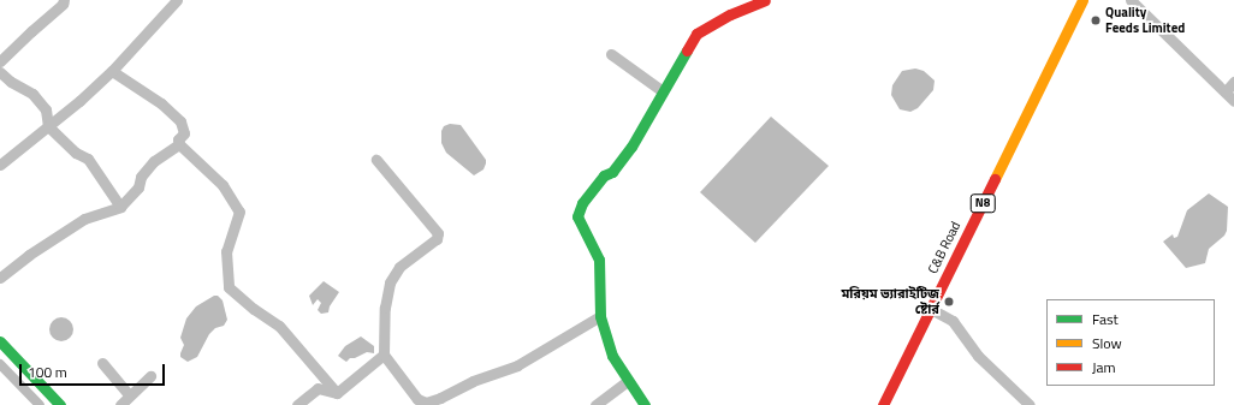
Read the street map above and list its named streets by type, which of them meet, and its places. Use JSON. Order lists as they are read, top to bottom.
{
  "streets": {
    "main road": ["N8", "C&B Road"]
  },
  "places": ["Quality Feeds Limited", "মরিয়ম ভ্যারাইটিজ ষ্টোর্র"],
  "legend": ["Fast", "Slow", "Jam"],
  "scale_bar": "100 m"
}
